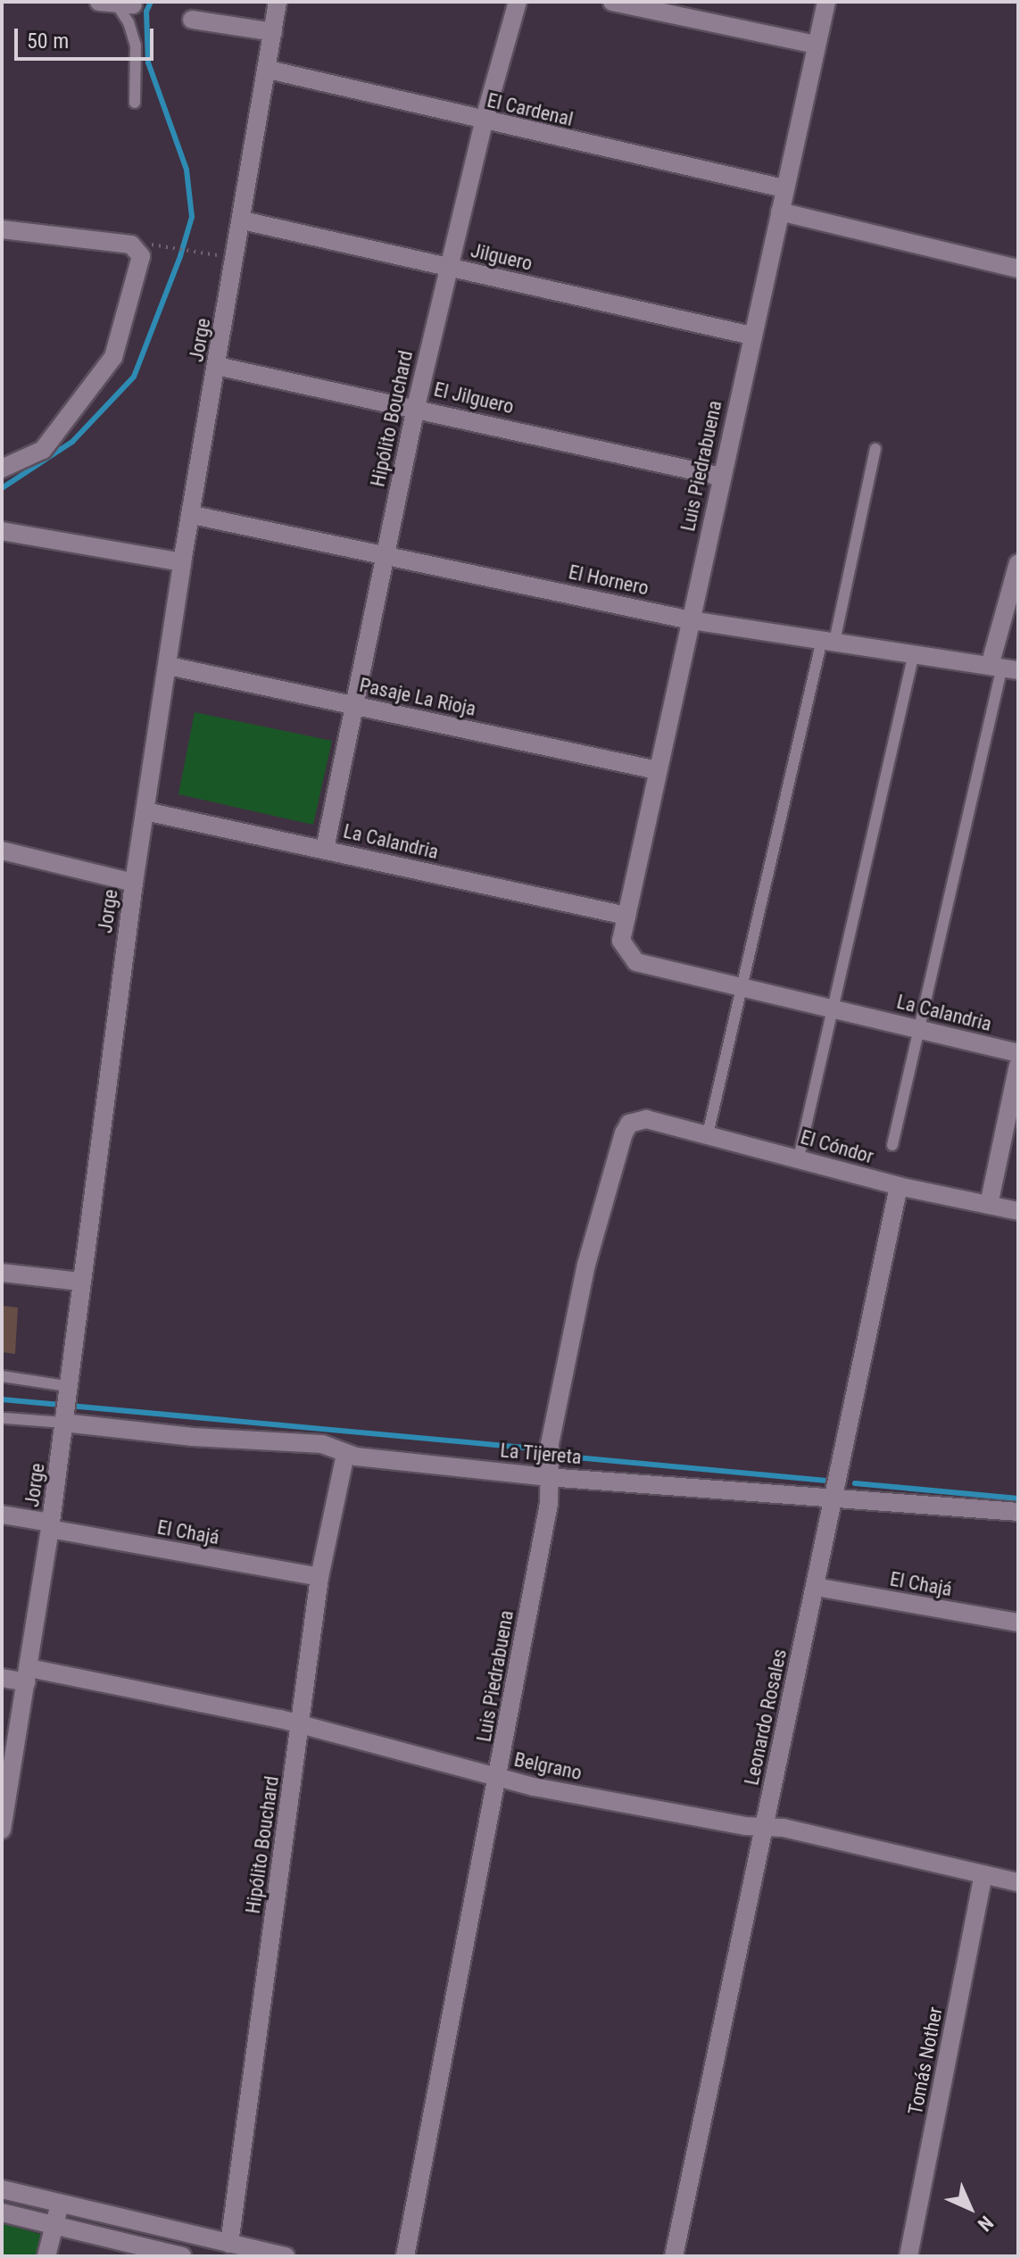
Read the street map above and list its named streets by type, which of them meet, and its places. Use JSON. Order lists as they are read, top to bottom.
{
  "streets": {
    "street": [
      "El Cardenal",
      "Jilguero",
      "Jorge",
      "El Jilguero",
      "Hipólito Bouchard",
      "Luis Piedrabuena",
      "El Hornero",
      "Pasaje La Rioja",
      "La Calandria",
      "El Cóndor",
      "La Tijereta",
      "El Chajá",
      "Leonardo Rosales",
      "Belgrano",
      "Tomás Nother"
    ]
  },
  "crossings": [
    ["El Cardenal", "Jorge"],
    ["El Cardenal", "Hipólito Bouchard"],
    ["El Cardenal", "Luis Piedrabuena"],
    ["Jilguero", "Jorge"],
    ["Jilguero", "Hipólito Bouchard"],
    ["Jilguero", "Luis Piedrabuena"],
    ["Jorge", "El Jilguero"],
    ["Jorge", "El Hornero"],
    ["Jorge", "Pasaje La Rioja"],
    ["Jorge", "La Calandria"],
    ["Jorge", "La Tijereta"],
    ["Jorge", "El Chajá"],
    ["Jorge", "Belgrano"],
    ["El Jilguero", "Hipólito Bouchard"],
    ["El Jilguero", "Luis Piedrabuena"],
    ["Hipólito Bouchard", "El Hornero"],
    ["Hipólito Bouchard", "Pasaje La Rioja"],
    ["Hipólito Bouchard", "La Calandria"],
    ["Hipólito Bouchard", "La Tijereta"],
    ["Hipólito Bouchard", "El Chajá"],
    ["Hipólito Bouchard", "Belgrano"],
    ["Luis Piedrabuena", "El Hornero"],
    ["Luis Piedrabuena", "Pasaje La Rioja"],
    ["Luis Piedrabuena", "La Calandria"],
    ["Luis Piedrabuena", "El Cóndor"],
    ["Luis Piedrabuena", "La Tijereta"],
    ["Luis Piedrabuena", "Belgrano"],
    ["El Cóndor", "Leonardo Rosales"],
    ["La Tijereta", "Leonardo Rosales"],
    ["El Chajá", "Leonardo Rosales"],
    ["Leonardo Rosales", "Belgrano"],
    ["Belgrano", "Tomás Nother"]
  ],
  "scale_bar": "50 m",
  "north": "bottom right"
}
